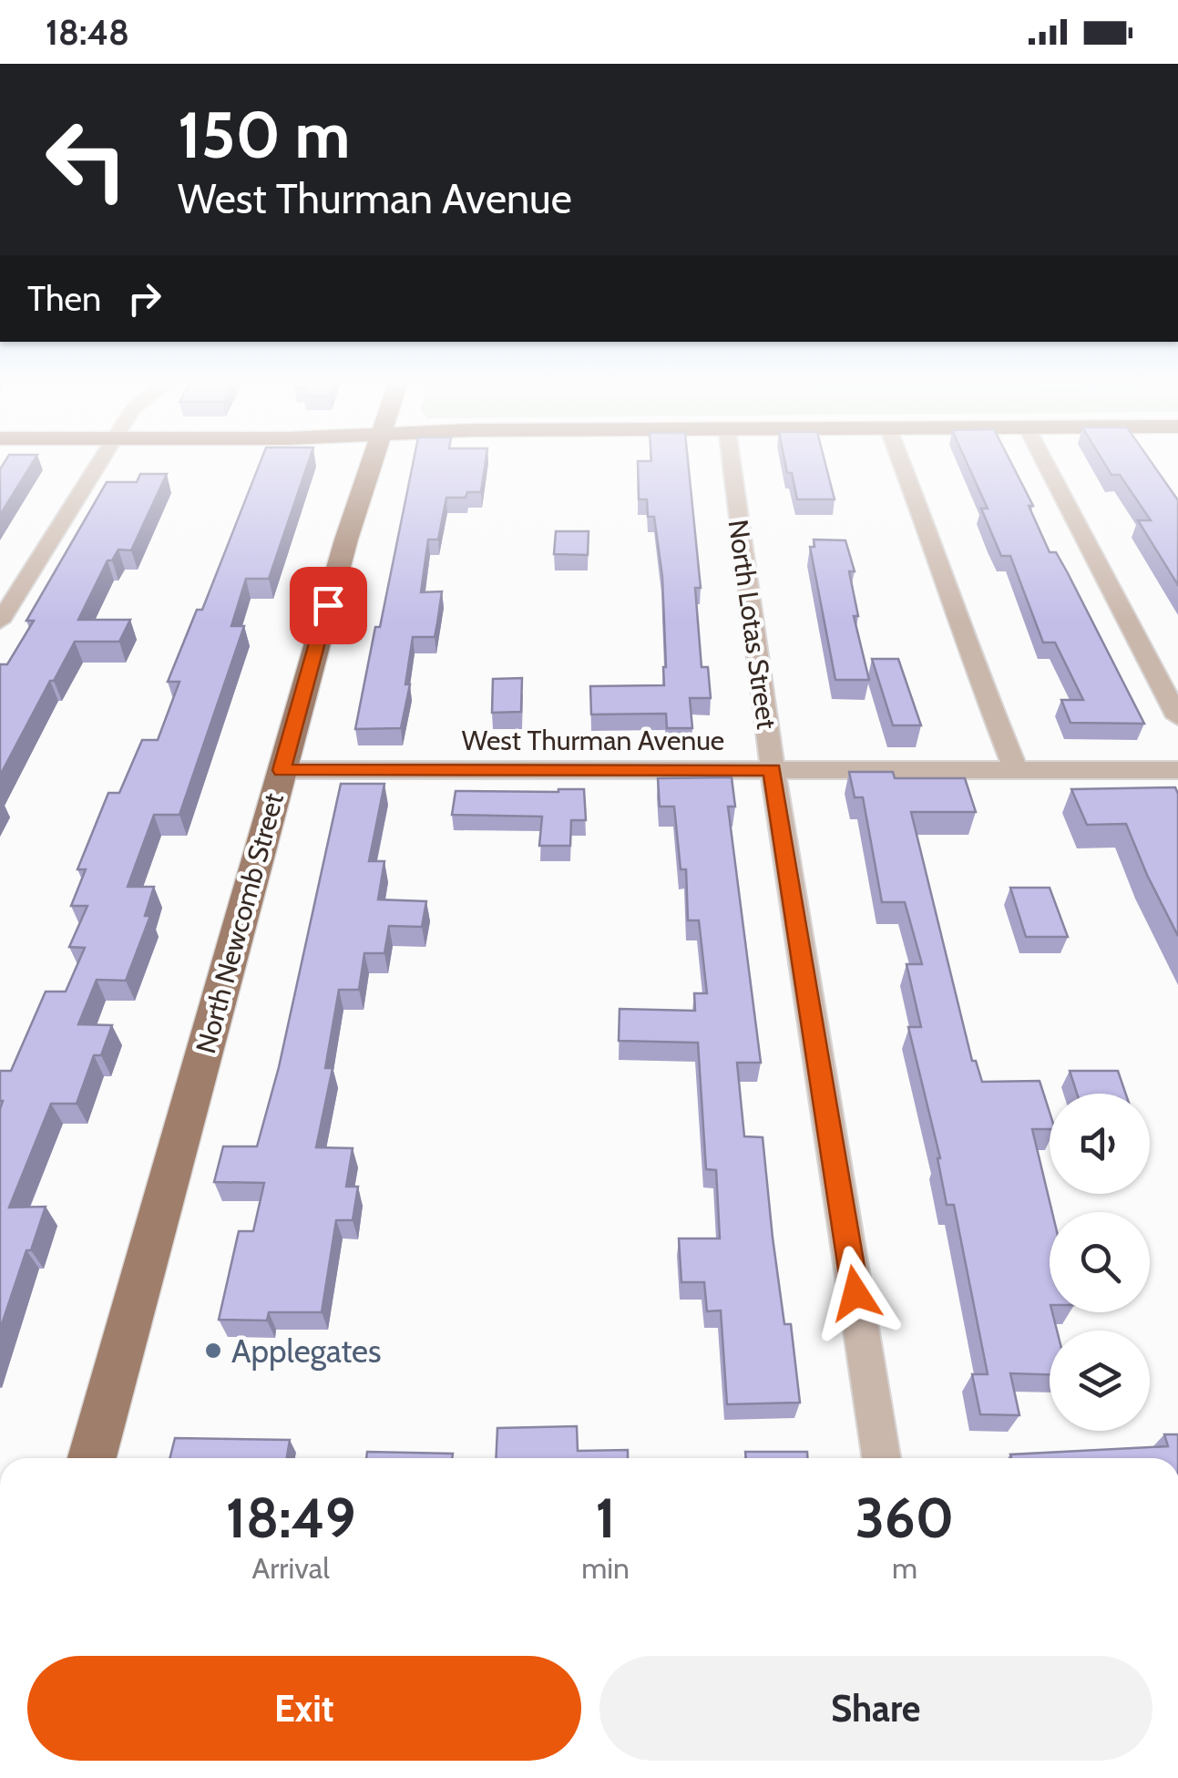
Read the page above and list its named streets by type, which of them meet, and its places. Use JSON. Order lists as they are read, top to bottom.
{
  "streets": {
    "main road": ["North Newcomb Street"],
    "street": ["North Lotas Street", "West Thurman Avenue"]
  },
  "crossings": [
    ["North Lotas Street", "West Thurman Avenue"],
    ["West Thurman Avenue", "North Newcomb Street"]
  ],
  "places": ["Applegates"],
  "page": {
    "status": "18:48",
    "turn": ["150 m", "West Thurman Avenue"],
    "then": "Then",
    "eta": [
      "18:49",
      "Arrival",
      "1",
      "min",
      "360",
      "m"
    ],
    "buttons": ["Exit", "Share"]
  }
}
